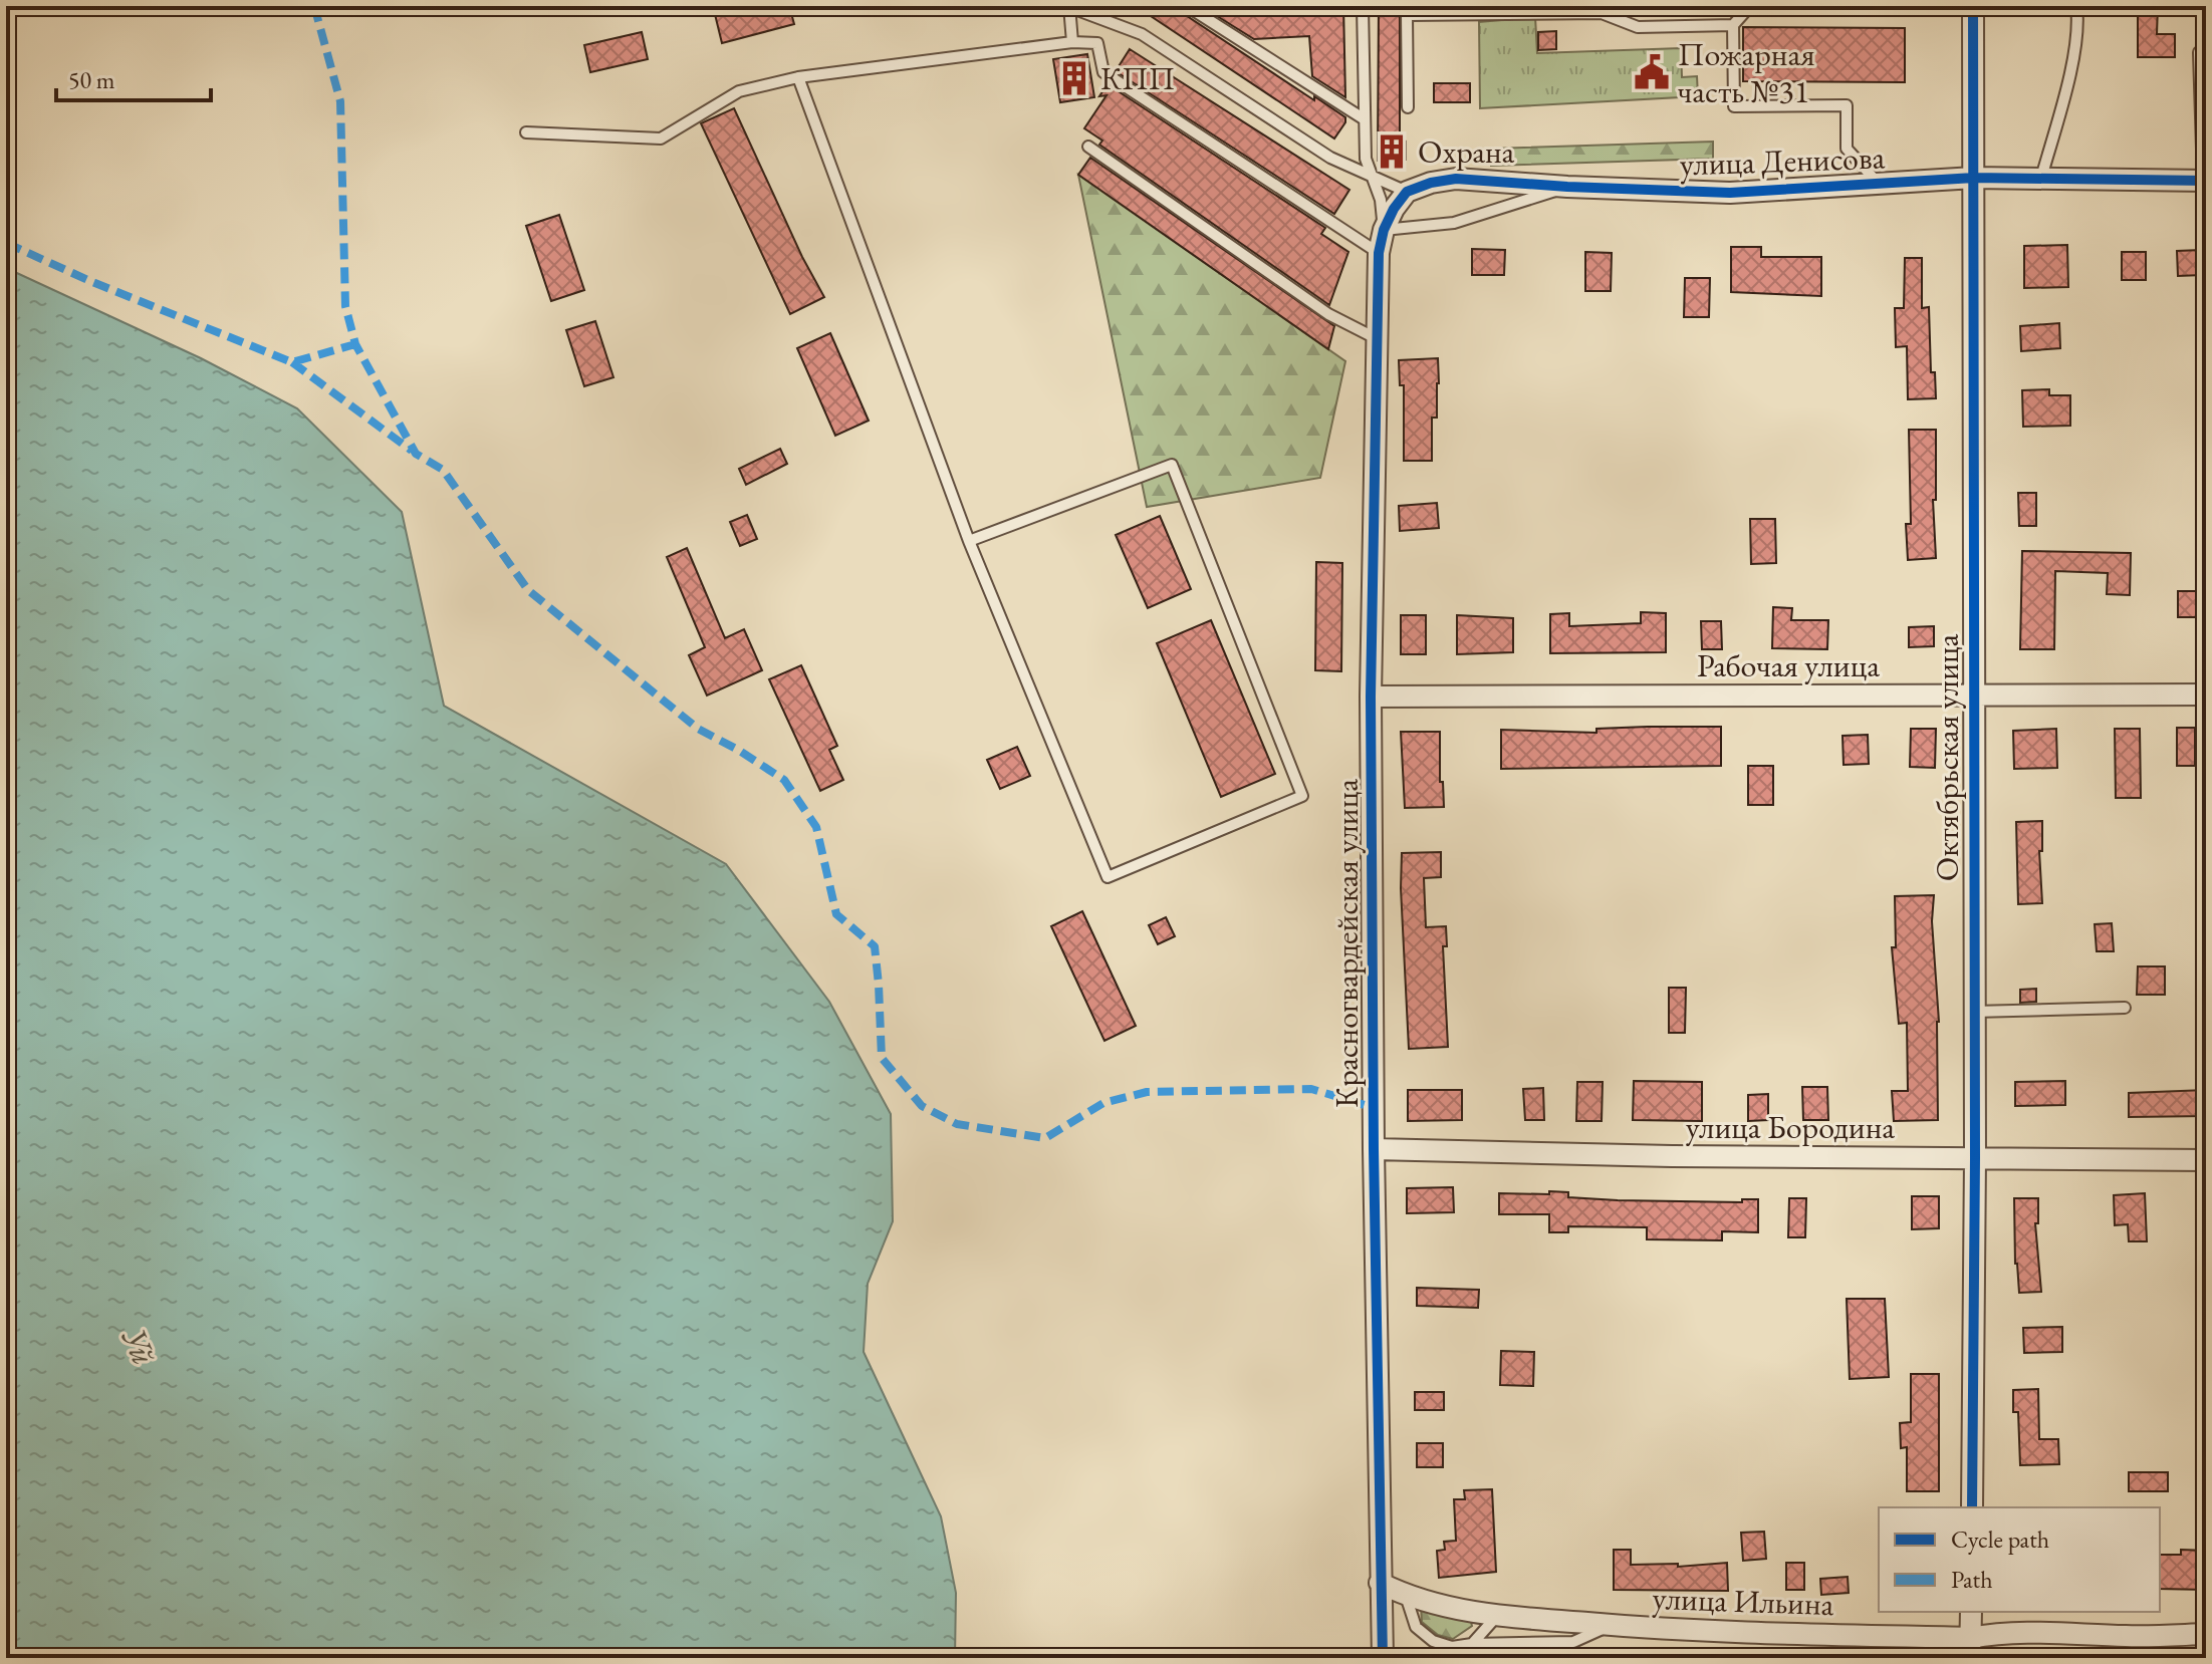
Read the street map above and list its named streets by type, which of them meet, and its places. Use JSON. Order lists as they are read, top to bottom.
{
  "streets": {
    "street": [
      "улица Денисова",
      "Рабочая улица",
      "Октябрьская улица",
      "Красногвардейская улица",
      "улица Бородина",
      "улица Ильина"
    ]
  },
  "crossings": [
    ["улица Денисова", "Октябрьская улица"],
    ["Рабочая улица", "Октябрьская улица"],
    ["Рабочая улица", "Красногвардейская улица"],
    ["Октябрьская улица", "улица Бородина"],
    ["Красногвардейская улица", "улица Бородина"],
    ["Красногвардейская улица", "улица Ильина"]
  ],
  "water": ["Уй"],
  "places": {
    "public building": ["Пожарная часть №31"],
    "building": ["КПП", "Охрана"]
  },
  "legend": ["Cycle path", "Path"],
  "scale_bar": "50 m"
}
